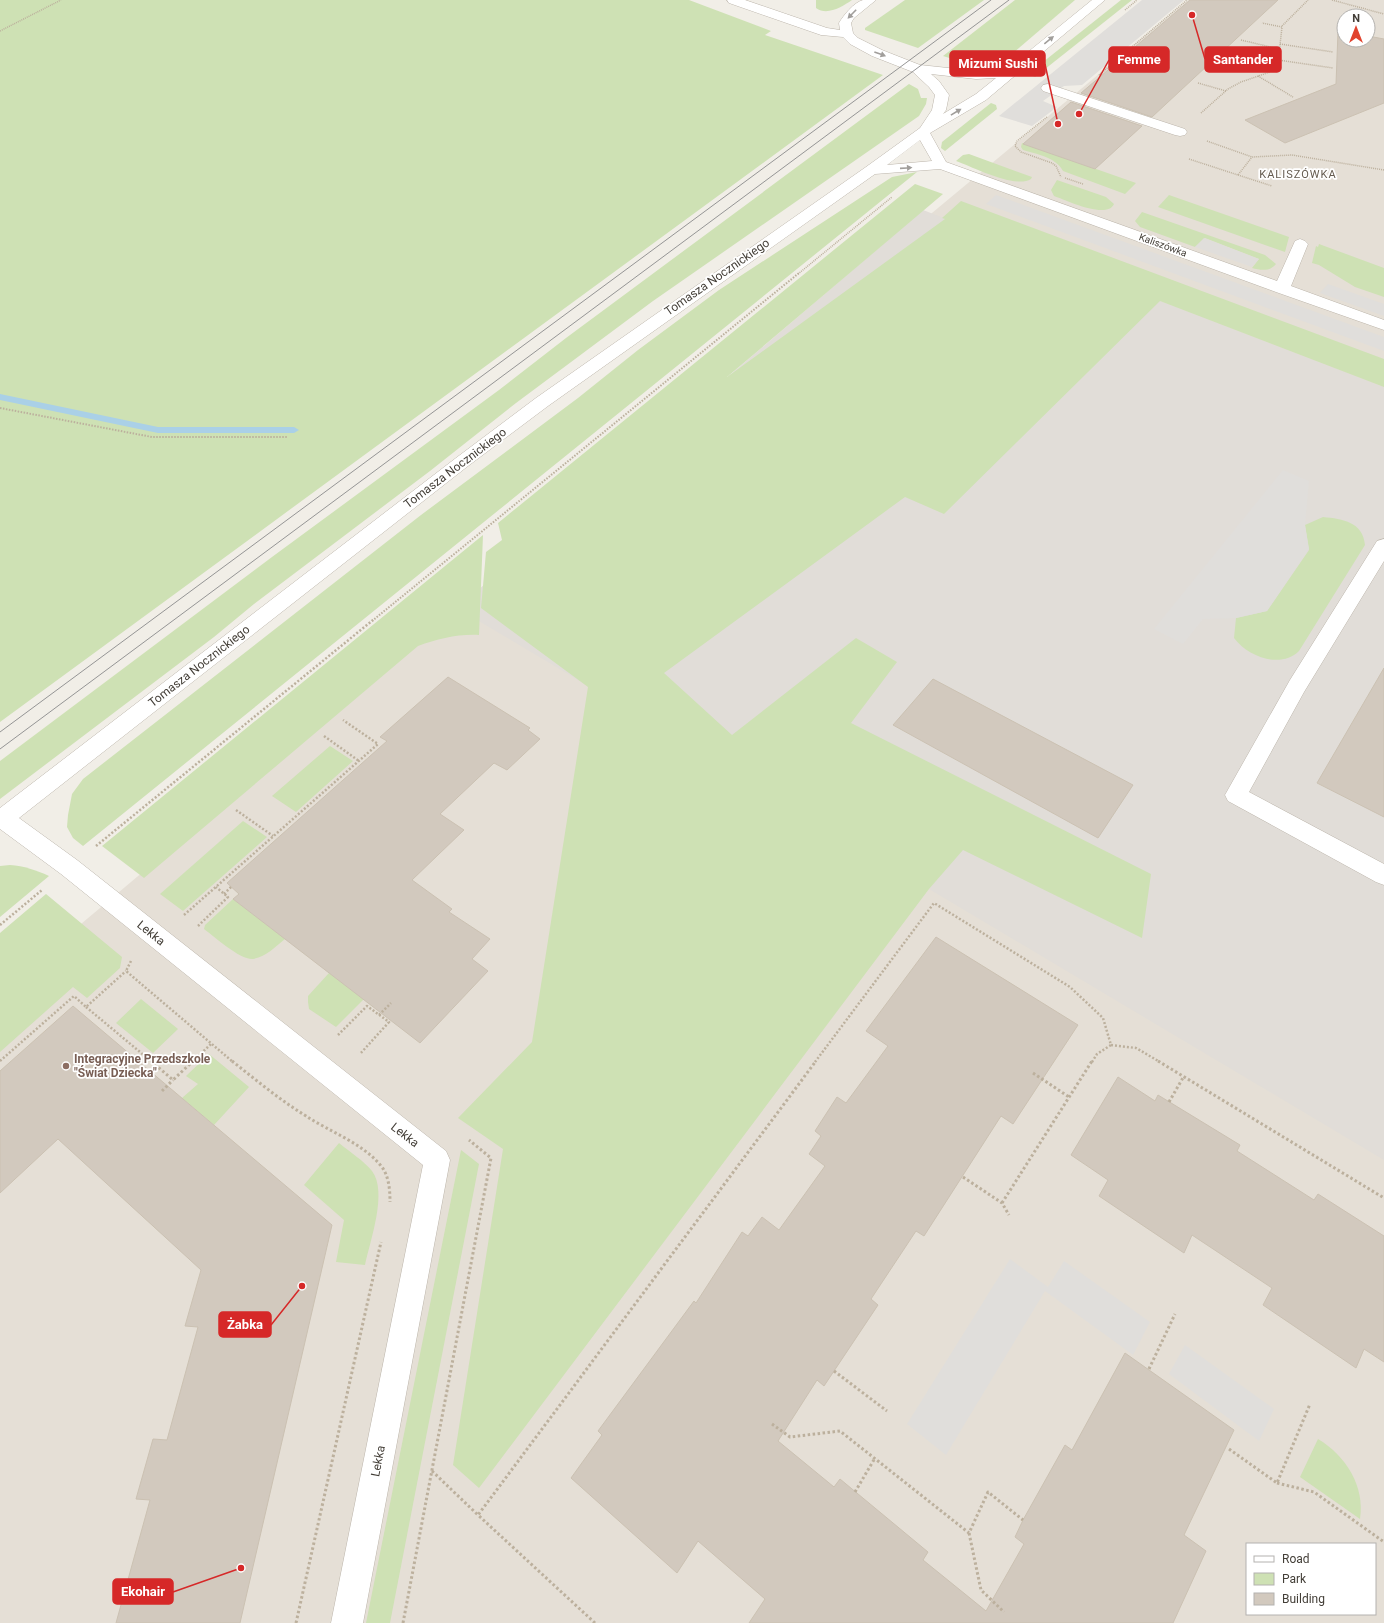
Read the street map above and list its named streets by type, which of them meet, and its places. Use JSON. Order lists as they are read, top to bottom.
{
  "streets": {
    "street": ["Kaliszówka", "Tomasza Nocznickiego", "Lekka"]
  },
  "crossings": [
    ["Kaliszówka", "Tomasza Nocznickiego"],
    ["Tomasza Nocznickiego", "Lekka"]
  ],
  "districts": ["KALISZÓWKA"],
  "places": [
    "Santander",
    "Femme",
    "Mizumi Sushi",
    "Integracyjne Przedszkole \"Świat Dziecka\"",
    "Żabka",
    "Ekohair"
  ],
  "legend": ["Road", "Park", "Building"],
  "north": "top"
}
